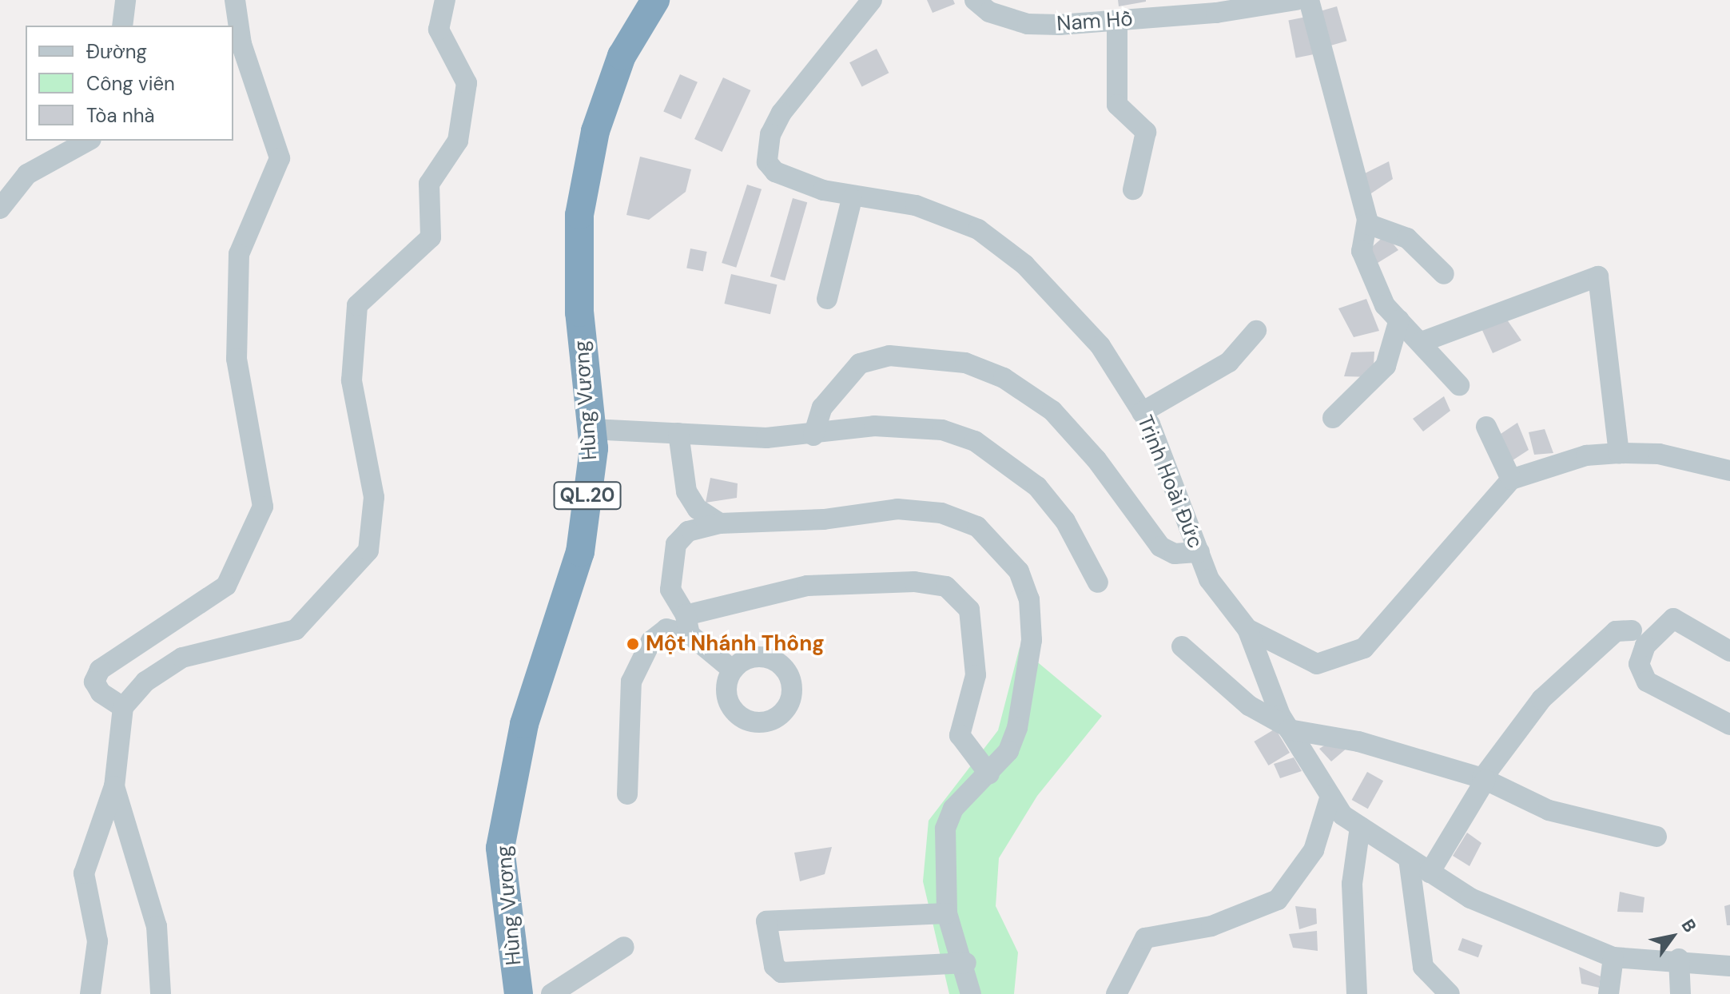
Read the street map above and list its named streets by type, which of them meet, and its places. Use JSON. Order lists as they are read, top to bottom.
{
  "streets": {
    "highway": ["Hùng Vương", "QL.20"],
    "street": ["Nam Hồ", "Trịnh Hoài Đức"]
  },
  "places": ["Một Nhánh Thông"],
  "legend": ["Đường", "Công viên", "Tòa nhà"],
  "north": "top right"
}
